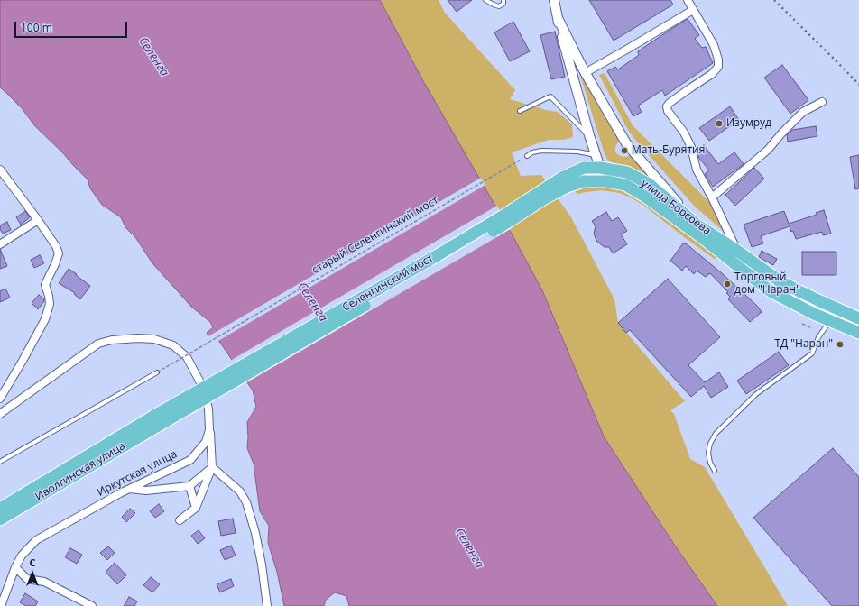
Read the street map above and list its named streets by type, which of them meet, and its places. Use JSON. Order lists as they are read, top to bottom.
{
  "streets": {
    "main road": ["улица Борсоева", "Селенгинский мост", "Иволгинская улица"],
    "street": ["Иркутская улица"],
    "path": ["старый Селенгинский мост"]
  },
  "crossings": [
    ["улица Борсоева", "Селенгинский мост"],
    ["Селенгинский мост", "Иволгинская улица"]
  ],
  "water": ["Селенга"],
  "places": [
    "Изумруд",
    "Мать-Бурятия",
    "Торговый дом \"Наран\"",
    "ТД \"Наран\""
  ],
  "scale_bar": "100 m",
  "north": "top"
}
